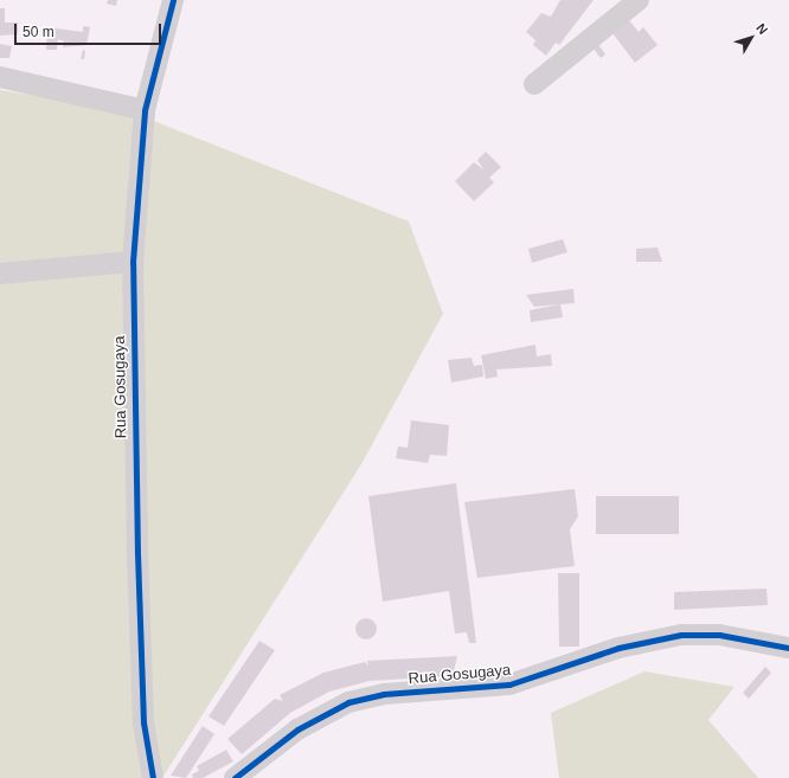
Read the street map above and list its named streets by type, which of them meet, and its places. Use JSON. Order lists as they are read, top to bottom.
{
  "streets": {
    "street": ["Rua Gosugaya"]
  },
  "scale_bar": "50 m",
  "north": "top right"
}
